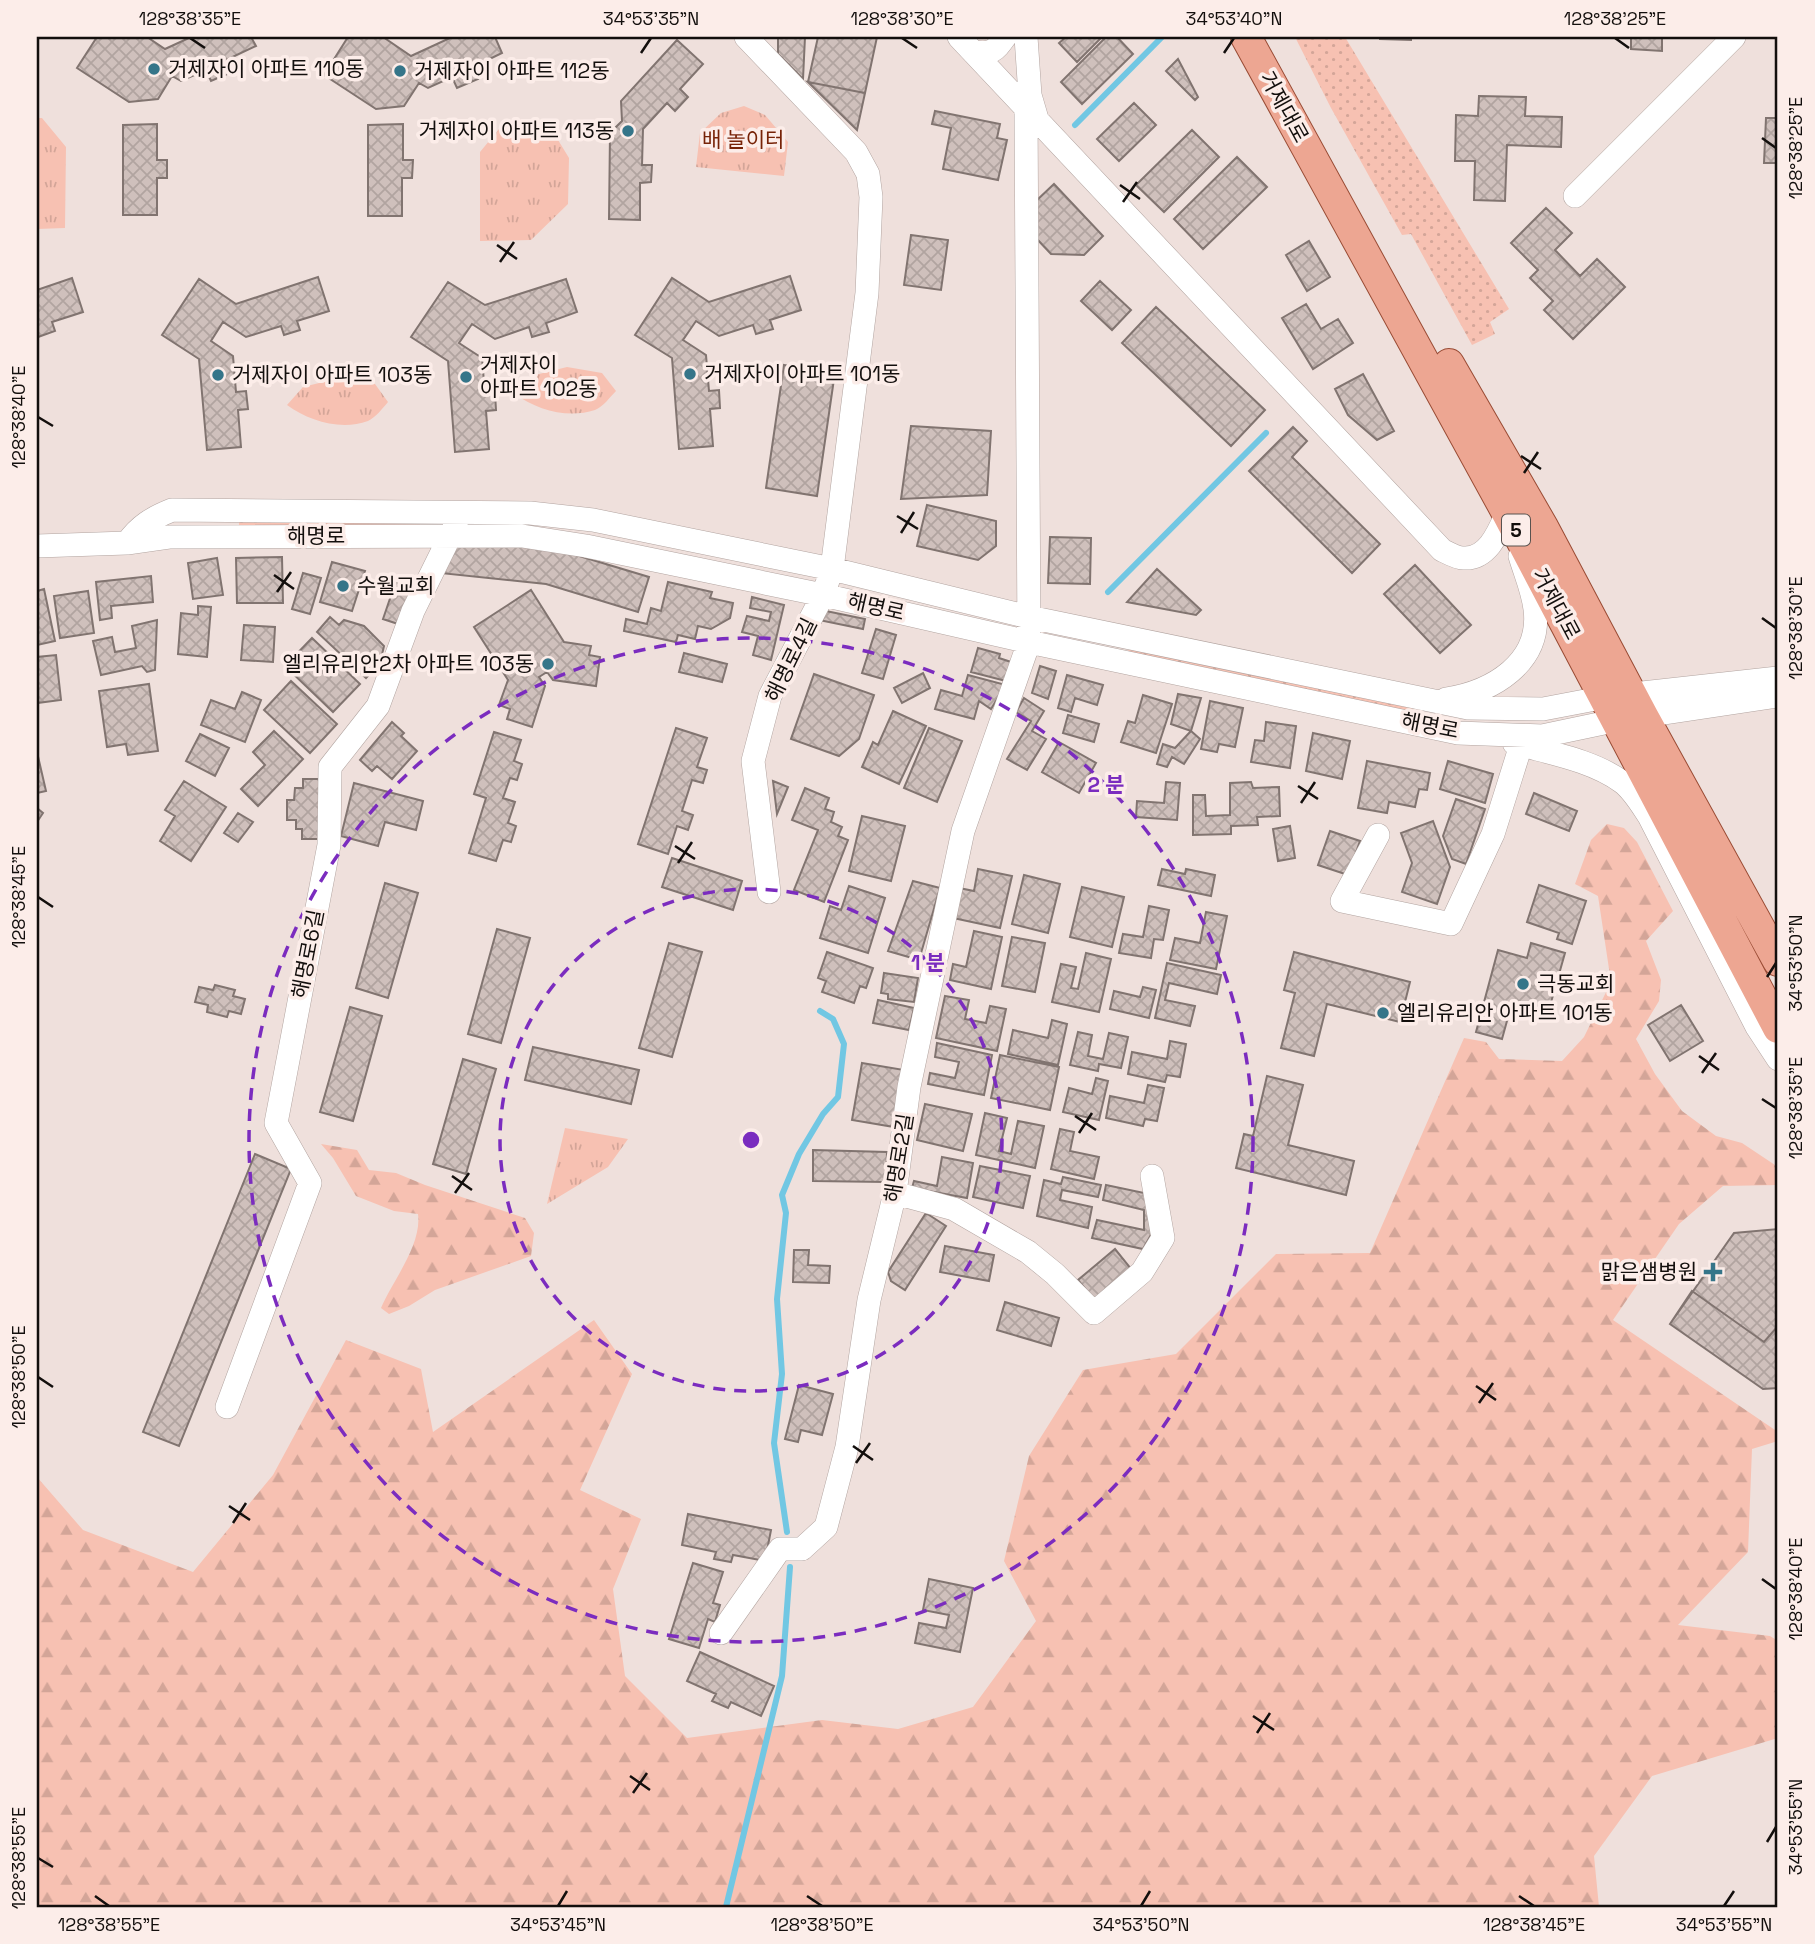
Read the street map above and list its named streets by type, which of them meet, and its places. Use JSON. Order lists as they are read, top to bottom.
{
  "streets": {
    "main road": ["거제대로", "5"],
    "street": [
      "해명로",
      "해명로4길",
      "해명로6길",
      "해명로2길"
    ]
  },
  "crossings": [
    ["거제대로", "해명로"],
    ["해명로", "해명로4길"],
    ["해명로", "해명로6길"],
    ["해명로", "해명로2길"]
  ],
  "parks": ["배 놀이터"],
  "places": {
    "other": [
      "거제자이 아파트 110동",
      "거제자이 아파트 112동",
      "거제자이 아파트 113동",
      "거제자이 아파트 101동",
      "거제자이 아파트 103동",
      "거제자이 아파트 102동",
      "수월교회",
      "엘리유리안2차 아파트 103동",
      "극동교회",
      "엘리유리안 아파트 101동"
    ],
    "health": ["맑은샘병원"]
  },
  "coordinates": [
    "128°38'35\"E",
    "34°53'35\"N",
    "128°38'30\"E",
    "34°53'40\"N",
    "128°38'25\"E",
    "128°38'40\"E",
    "128°38'45\"E",
    "34°53'50\"N",
    "128°38'50\"E",
    "34°53'55\"N",
    "128°38'55\"E",
    "34°53'45\"N"
  ],
  "rings": ["2 분", "1 분"]
}
